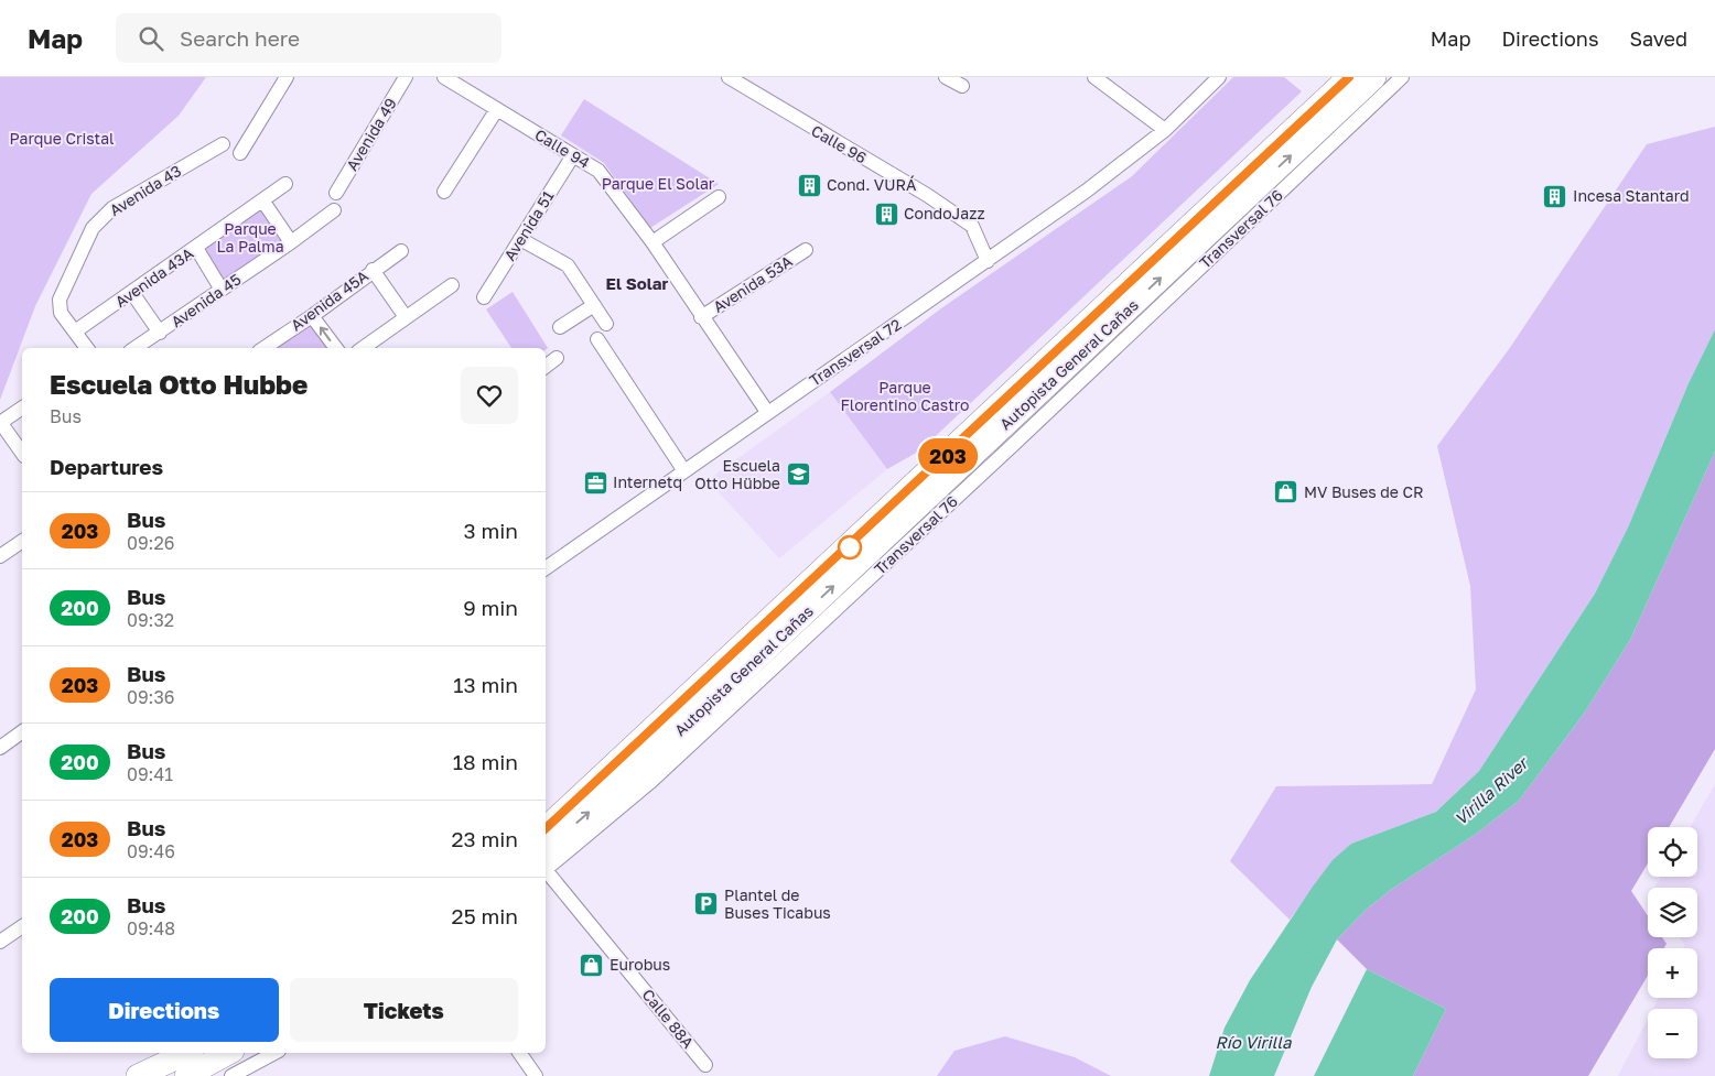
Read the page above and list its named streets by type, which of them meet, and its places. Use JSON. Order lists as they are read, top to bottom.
{
  "streets": {
    "highway": ["Autopista General Cañas"],
    "street": [
      "Avenida 49",
      "Calle 96",
      "Calle 94",
      "Avenida 43",
      "Avenida 51",
      "Transversal 76",
      "Avenida 43A",
      "Avenida 53A",
      "Avenida 45",
      "Avenida 45A",
      "Transversal 72",
      "Calle 88A"
    ]
  },
  "crossings": [
    ["Calle 96", "Transversal 72"],
    ["Calle 94", "Avenida 51"],
    ["Calle 94", "Avenida 53A"],
    ["Calle 94", "Transversal 72"],
    ["Avenida 43", "Avenida 43A"]
  ],
  "districts": ["El Solar"],
  "water": ["Virilla River", "Río Virilla"],
  "parks": [
    "Parque Cristal",
    "Parque El Solar",
    "Parque La Palma",
    "Parque Florentino Castro"
  ],
  "places": {
    "building": ["Cond. VURÁ", "Incesa Stantard", "CondoJazz"],
    "school or university": ["Escuela Otto Hübbe"],
    "office": ["Internetq"],
    "shop": ["MV Buses de CR", "Eurobus"],
    "parking": ["Plantel de Buses Ticabus"]
  },
  "lines": ["bus line 203"],
  "page": {
    "header": "Map",
    "search": "Search here",
    "nav": ["Map", "Directions", "Saved"],
    "on_map": "203",
    "heading": [
      ["Escuela Otto Hubbe", "Bus"],
      "Departures"
    ],
    "list": [
      {
        "mark": "203",
        "name": "Bus",
        "note": "09:26",
        "value": "3 min"
      },
      {
        "mark": "200",
        "name": "Bus",
        "note": "09:32",
        "value": "9 min"
      },
      {
        "mark": "203",
        "name": "Bus",
        "note": "09:36",
        "value": "13 min"
      },
      {
        "mark": "200",
        "name": "Bus",
        "note": "09:41",
        "value": "18 min"
      },
      {
        "mark": "203",
        "name": "Bus",
        "note": "09:46",
        "value": "23 min"
      },
      {
        "mark": "200",
        "name": "Bus",
        "note": "09:48",
        "value": "25 min"
      }
    ],
    "map_buttons": ["+", "−"],
    "buttons": ["Directions", "Tickets"]
  }
}
